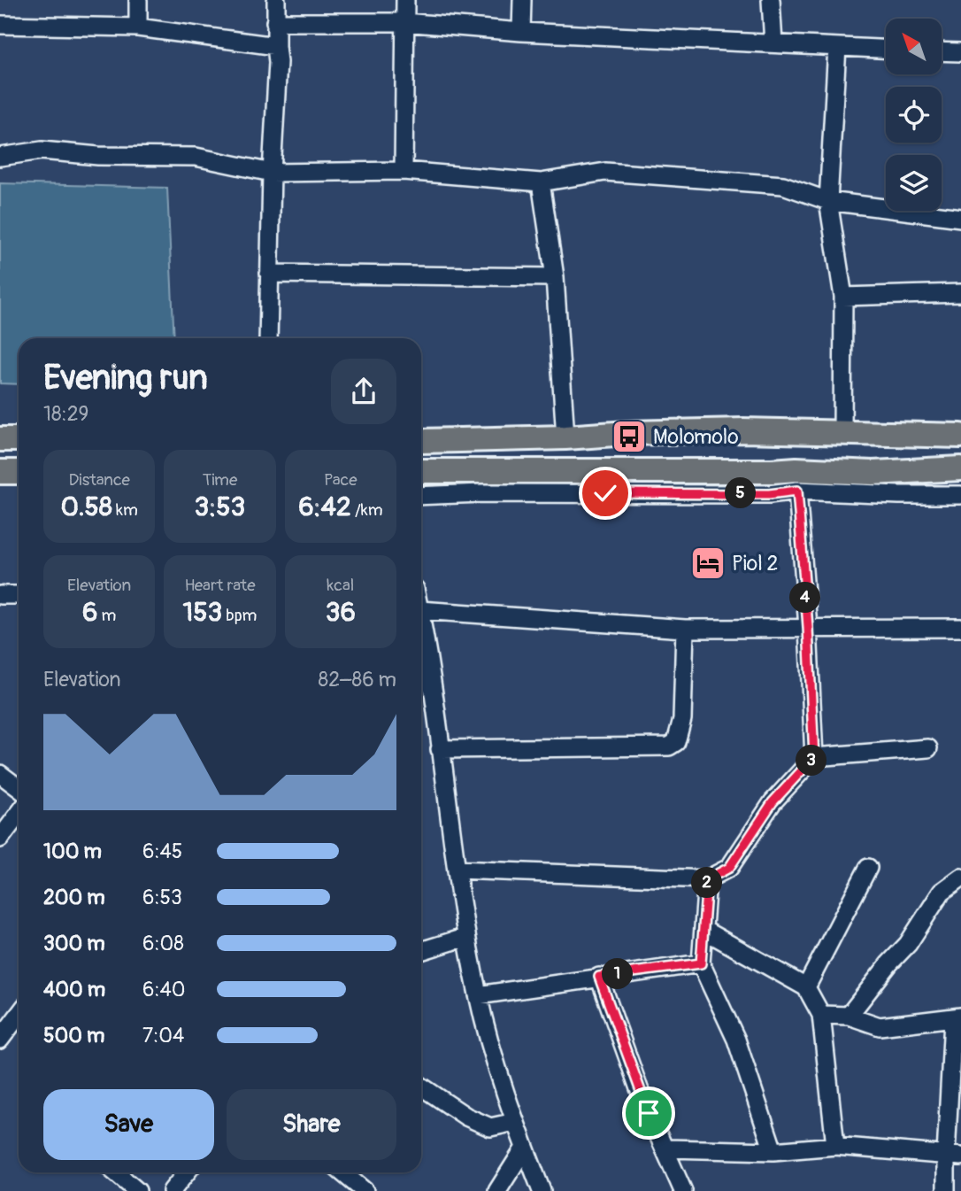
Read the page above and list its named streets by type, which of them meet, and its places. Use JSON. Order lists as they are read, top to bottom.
{
  "places": {
    "bus stop": ["Molomolo"],
    "hotel": ["Piol 2"]
  },
  "north": "top left",
  "page": {
    "heading": ["Evening run", "18:29"],
    "stats": [
      ["Distance", "0.58 km"],
      ["Time", "3:53"],
      ["Pace", "6:42 /km"],
      ["Elevation", "6 m"],
      ["Heart rate", "153 bpm"],
      ["kcal", "36"]
    ],
    "pins": [
      "5",
      "4",
      "3",
      "2",
      "1"
    ],
    "chart": ["Elevation", "82–86 m"],
    "list": [
      {
        "name": "100 m",
        "note": "6:45"
      },
      {
        "name": "200 m",
        "note": "6:53"
      },
      {
        "name": "300 m",
        "note": "6:08"
      },
      {
        "name": "400 m",
        "note": "6:40"
      },
      {
        "name": "500 m",
        "note": "7:04"
      }
    ],
    "buttons": ["Save", "Share"]
  }
}
